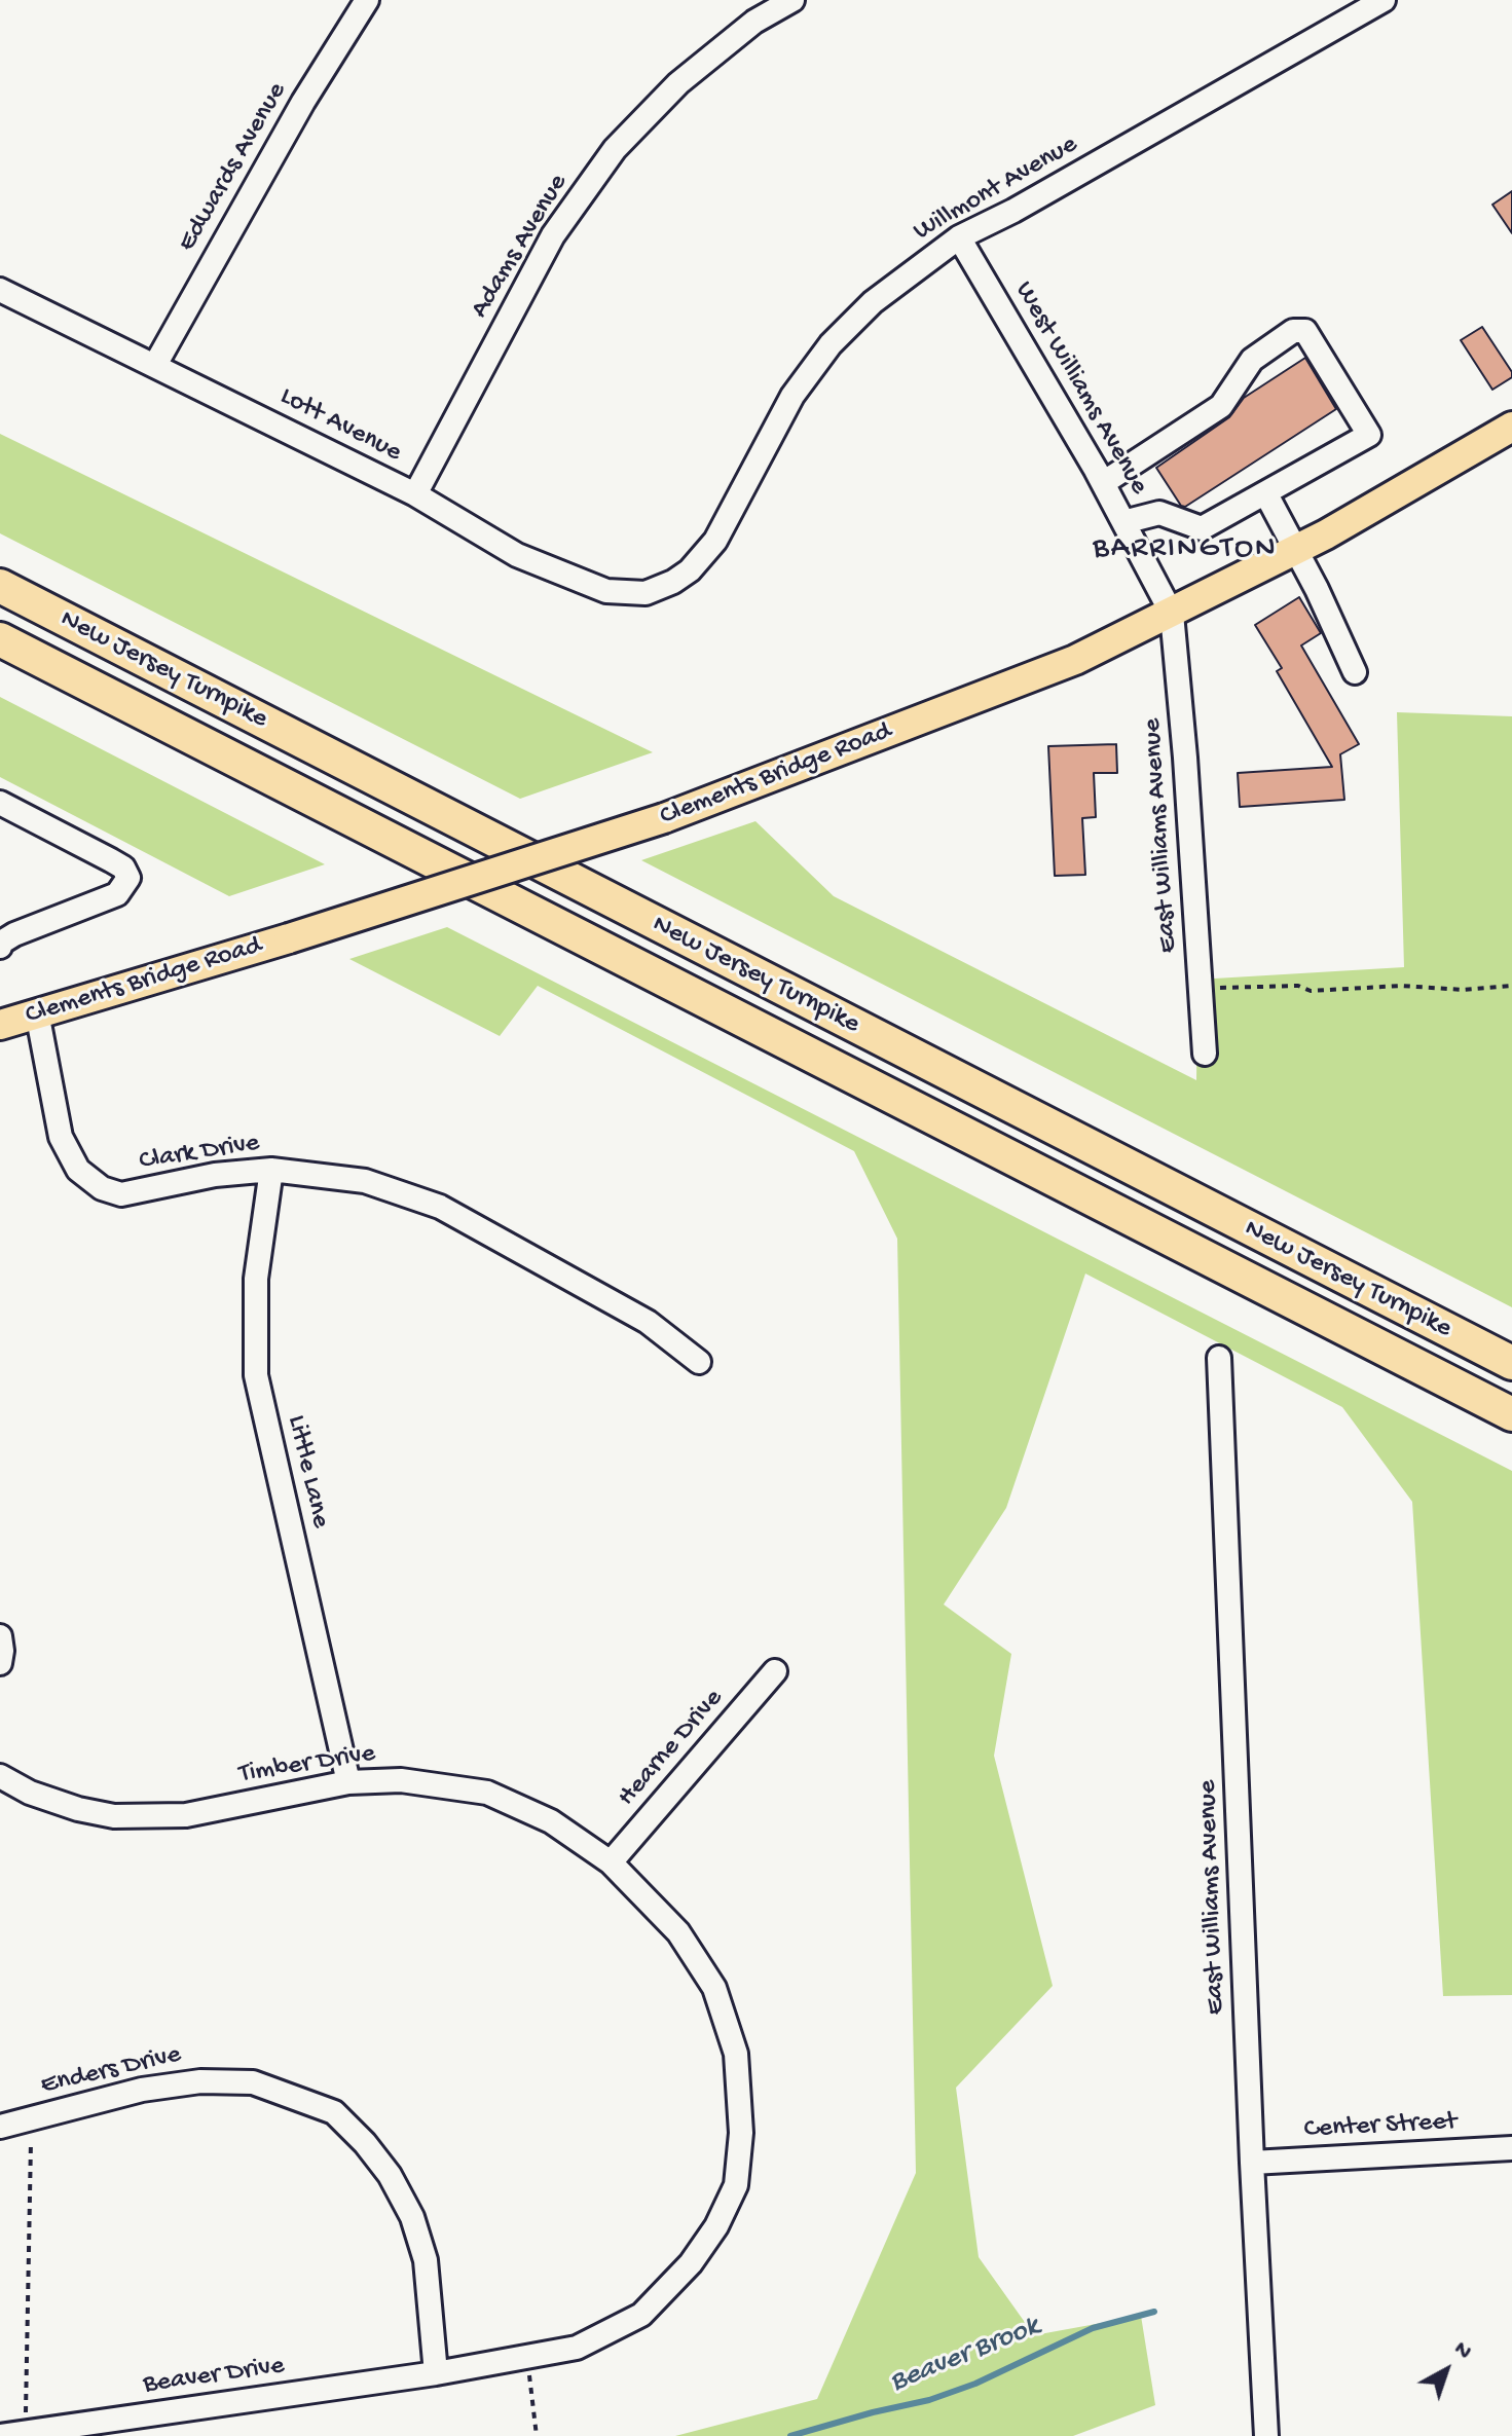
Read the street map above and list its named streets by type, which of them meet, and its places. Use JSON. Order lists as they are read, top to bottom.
{
  "streets": {
    "highway": ["New Jersey Turnpike"],
    "main road": ["Clements Bridge Road"],
    "street": [
      "Edwards Avenue",
      "Willmont Avenue",
      "Adams Avenue",
      "West Williams Avenue",
      "Lott Avenue",
      "East Williams Avenue",
      "Clark Drive",
      "Little Lane",
      "Hearne Drive",
      "Timber Drive",
      "Enders Drive",
      "Center Street",
      "Beaver Drive"
    ]
  },
  "crossings": [
    ["Edwards Avenue", "Lott Avenue"],
    ["Willmont Avenue", "West Williams Avenue"],
    ["Willmont Avenue", "Lott Avenue"],
    ["Adams Avenue", "Lott Avenue"],
    ["West Williams Avenue", "Clements Bridge Road"],
    ["West Williams Avenue", "East Williams Avenue"],
    ["Clements Bridge Road", "East Williams Avenue"],
    ["Clements Bridge Road", "Clark Drive"],
    ["East Williams Avenue", "Center Street"],
    ["Clark Drive", "Little Lane"],
    ["Little Lane", "Timber Drive"],
    ["Hearne Drive", "Timber Drive"],
    ["Timber Drive", "Enders Drive"],
    ["Timber Drive", "Beaver Drive"],
    ["Enders Drive", "Beaver Drive"]
  ],
  "districts": ["BARRINGTON"],
  "water": ["Beaver Brook"],
  "north": "top right"
}
